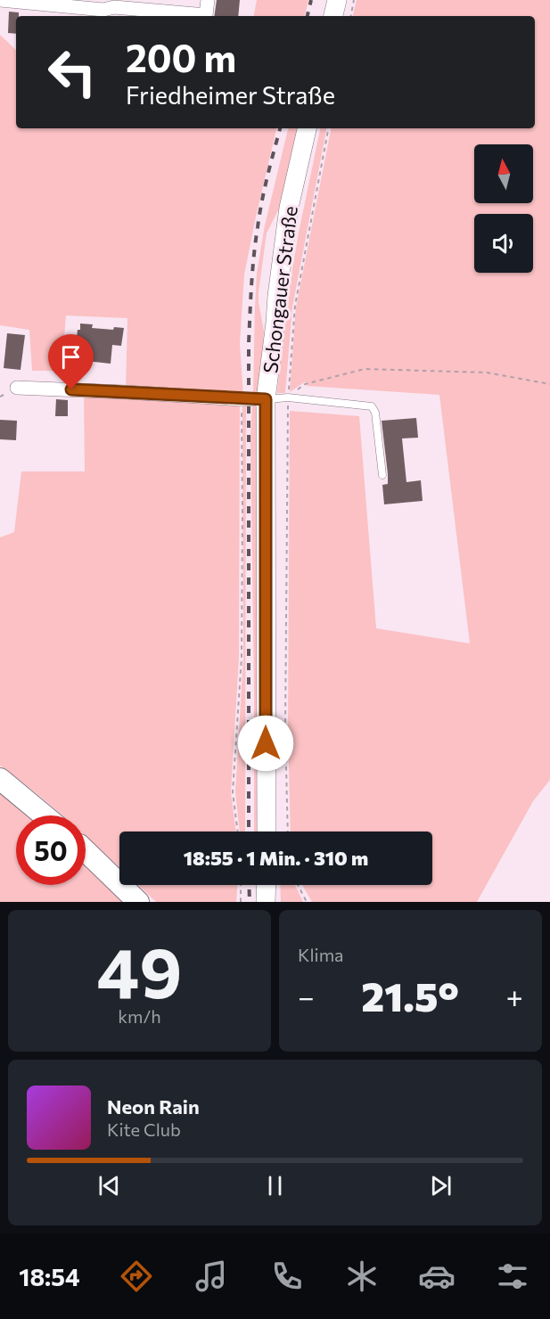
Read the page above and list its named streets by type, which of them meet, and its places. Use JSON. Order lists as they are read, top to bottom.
{
  "streets": {
    "main road": ["Schongauer Straße"]
  },
  "north": "top",
  "page": {
    "turn": ["200 m", "Friedheimer Straße"],
    "limit": "50",
    "trip": "18:55 · 1 Min. · 310 m",
    "tile": [
      ["49", "km/h"],
      "Klima"
    ],
    "heat": ["−", "21.5°", "+"],
    "song": ["Neon Rain", "Kite Club"],
    "tabs": "18:54"
  }
}
